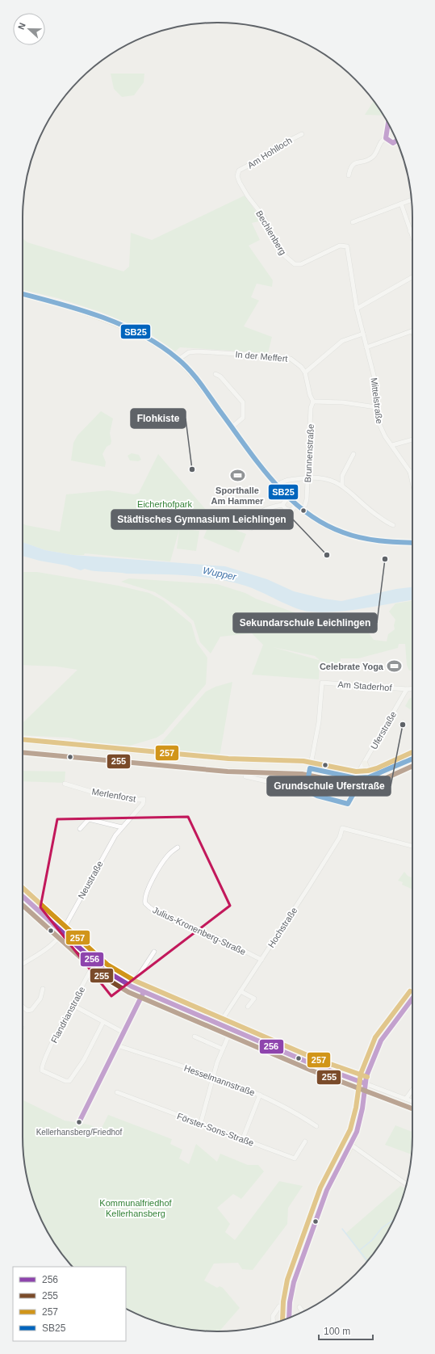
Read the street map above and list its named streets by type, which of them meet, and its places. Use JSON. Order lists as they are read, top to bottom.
{
  "streets": {
    "street": [
      "Am Hohlloch",
      "Bechlenberg",
      "In der Meffert",
      "Mittelstraße",
      "Brunnenstraße",
      "Am Staderhof",
      "Uferstraße",
      "Merlenforst",
      "Neustraße",
      "Hochstraße",
      "Julius-Kronenberg-Straße",
      "Flandrianstraße",
      "Hesselmannstraße",
      "Förster-Sons-Straße"
    ]
  },
  "crossings": [
    ["Am Hohlloch", "Bechlenberg"],
    ["Bechlenberg", "Mittelstraße"],
    ["Am Staderhof", "Uferstraße"],
    ["Merlenforst", "Neustraße"],
    ["Hochstraße", "Julius-Kronenberg-Straße"]
  ],
  "water": ["Wupper"],
  "parks": ["Eicherhofpark", "Kommunalfriedhof Kellerhansberg"],
  "places": {
    "other": [
      "Flohkiste",
      "Städtisches Gymnasium Leichlingen",
      "Sekundarschule Leichlingen",
      "Grundschule Uferstraße",
      "Kellerhansberg/Friedhof"
    ],
    "sports": ["Sporthalle Am Hammer", "Celebrate Yoga"]
  },
  "lines": [
    "transit line 256",
    "transit line SB25",
    "transit line 257",
    "transit line 255"
  ],
  "legend": [
    "256",
    "255",
    "257",
    "SB25"
  ],
  "scale_bar": "100 m",
  "north": "left"
}
